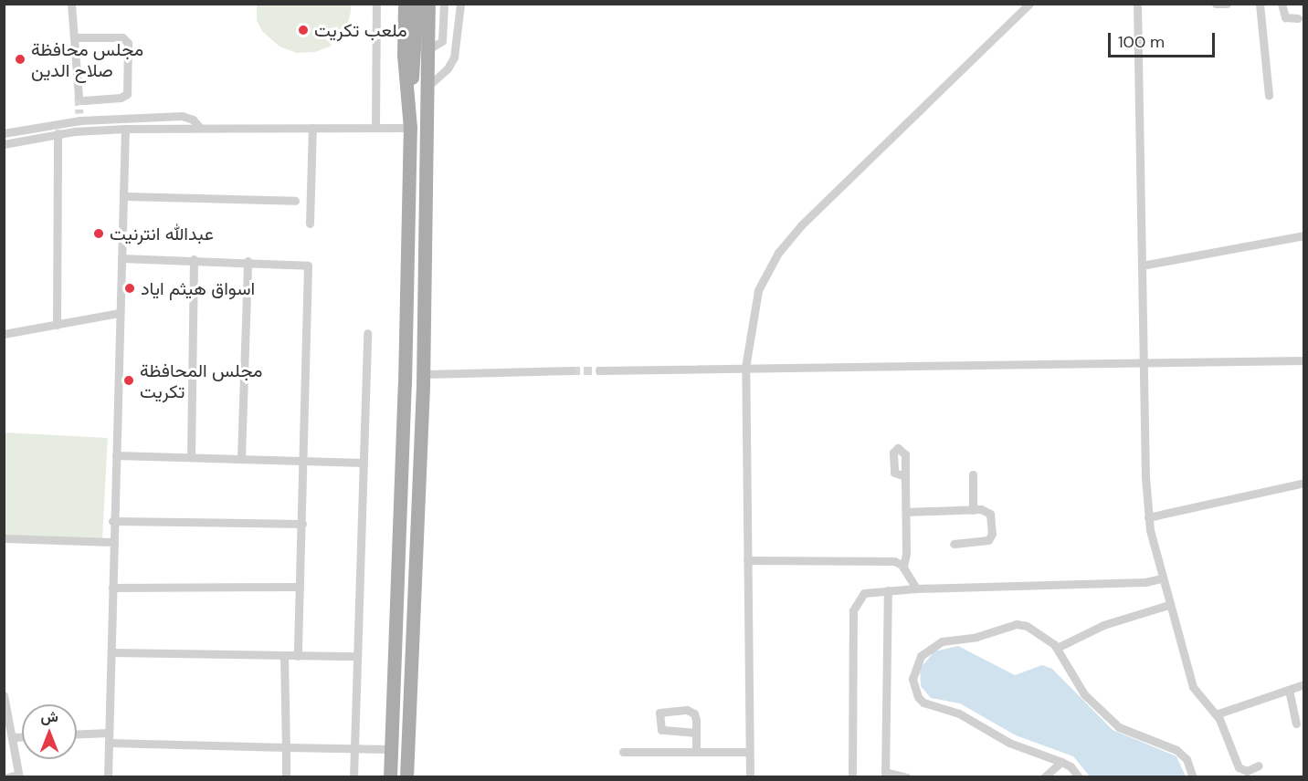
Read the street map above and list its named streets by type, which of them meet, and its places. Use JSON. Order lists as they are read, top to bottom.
{
  "places": [
    "ملعب تكريت",
    "مجلس محافظة صلاح الدين",
    "عبدالله انترنيت",
    "اسواق هيثم اياد",
    "مجلس المحافظة تكريت"
  ],
  "scale_bar": "100 m",
  "north": "top"
}
